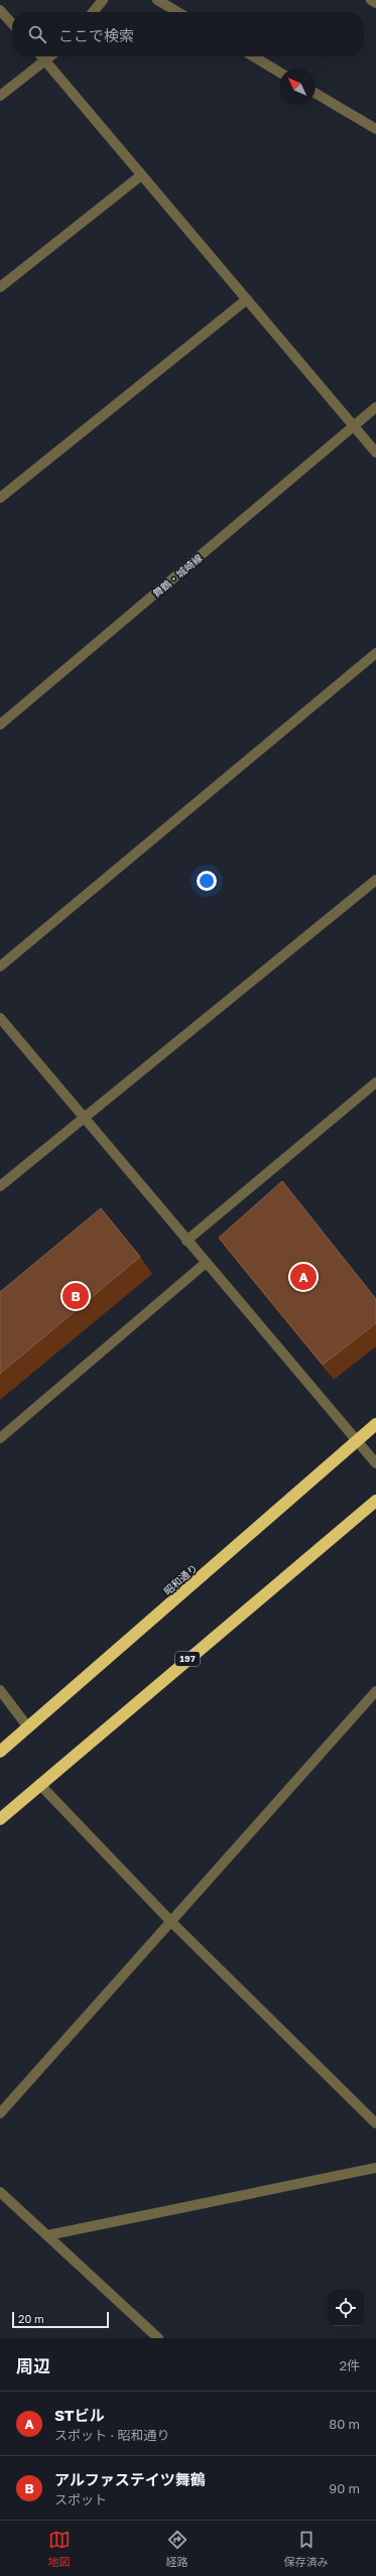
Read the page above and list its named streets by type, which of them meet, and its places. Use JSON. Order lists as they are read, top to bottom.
{
  "streets": {
    "highway": ["昭和通り", "197"],
    "street": ["舞鶴・城崎線"]
  },
  "scale_bar": "20 m",
  "north": "top left",
  "page": {
    "search": "ここで検索",
    "pins": ["A", "B"],
    "scale": "20 m",
    "heading": ["周辺", "2件"],
    "list": [
      {
        "mark": "A",
        "name": "STビル",
        "note": "スポット · 昭和通り",
        "value": "80 m"
      },
      {
        "mark": "B",
        "name": "アルファステイツ舞鶴",
        "note": "スポット",
        "value": "90 m"
      }
    ],
    "nav": ["地図", "経路", "保存済み"]
  }
}
